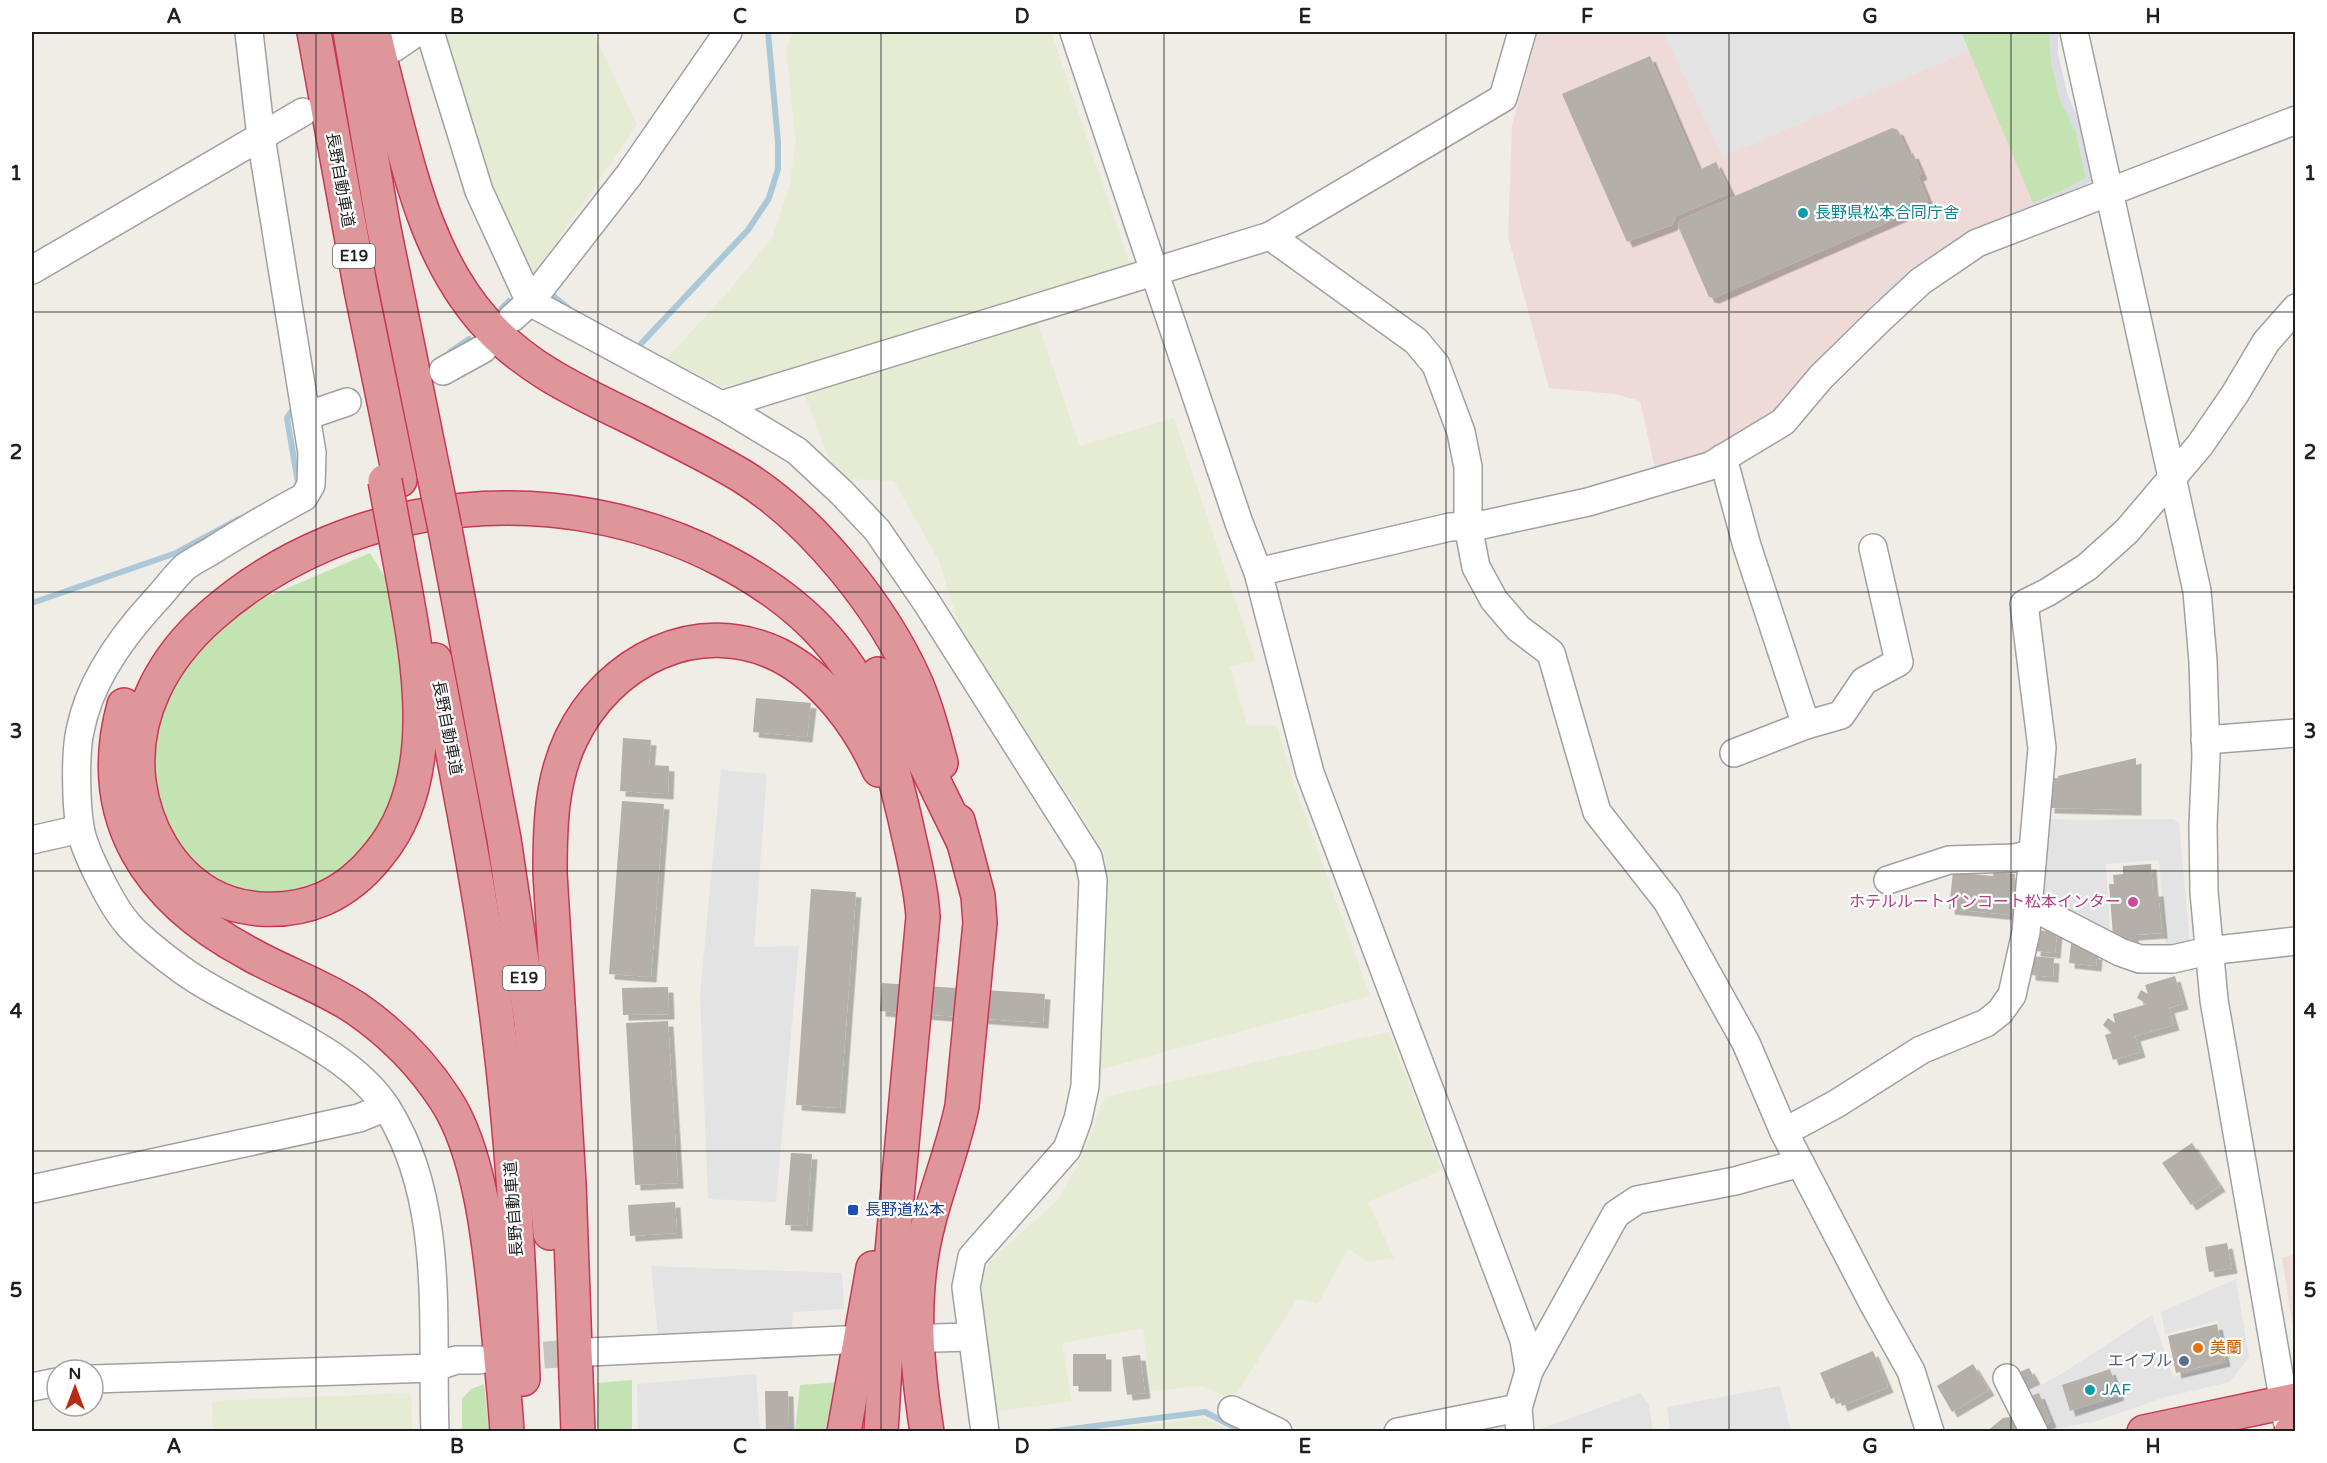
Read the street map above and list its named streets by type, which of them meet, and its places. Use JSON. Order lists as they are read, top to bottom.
{
  "streets": {
    "highway": ["長野自動車道", "E19"]
  },
  "places": {
    "other": [
      "長野県松本合同庁舎",
      "ホテルルートインコート松本インター",
      "美蘭",
      "エイブル",
      "JAF"
    ],
    "transit": ["長野道松本"]
  },
  "north": "top",
  "grid": {
    "columns": [
      "A",
      "B",
      "C",
      "D",
      "E",
      "F",
      "G",
      "H"
    ],
    "rows": [
      "1",
      "2",
      "3",
      "4",
      "5"
    ]
  }
}
